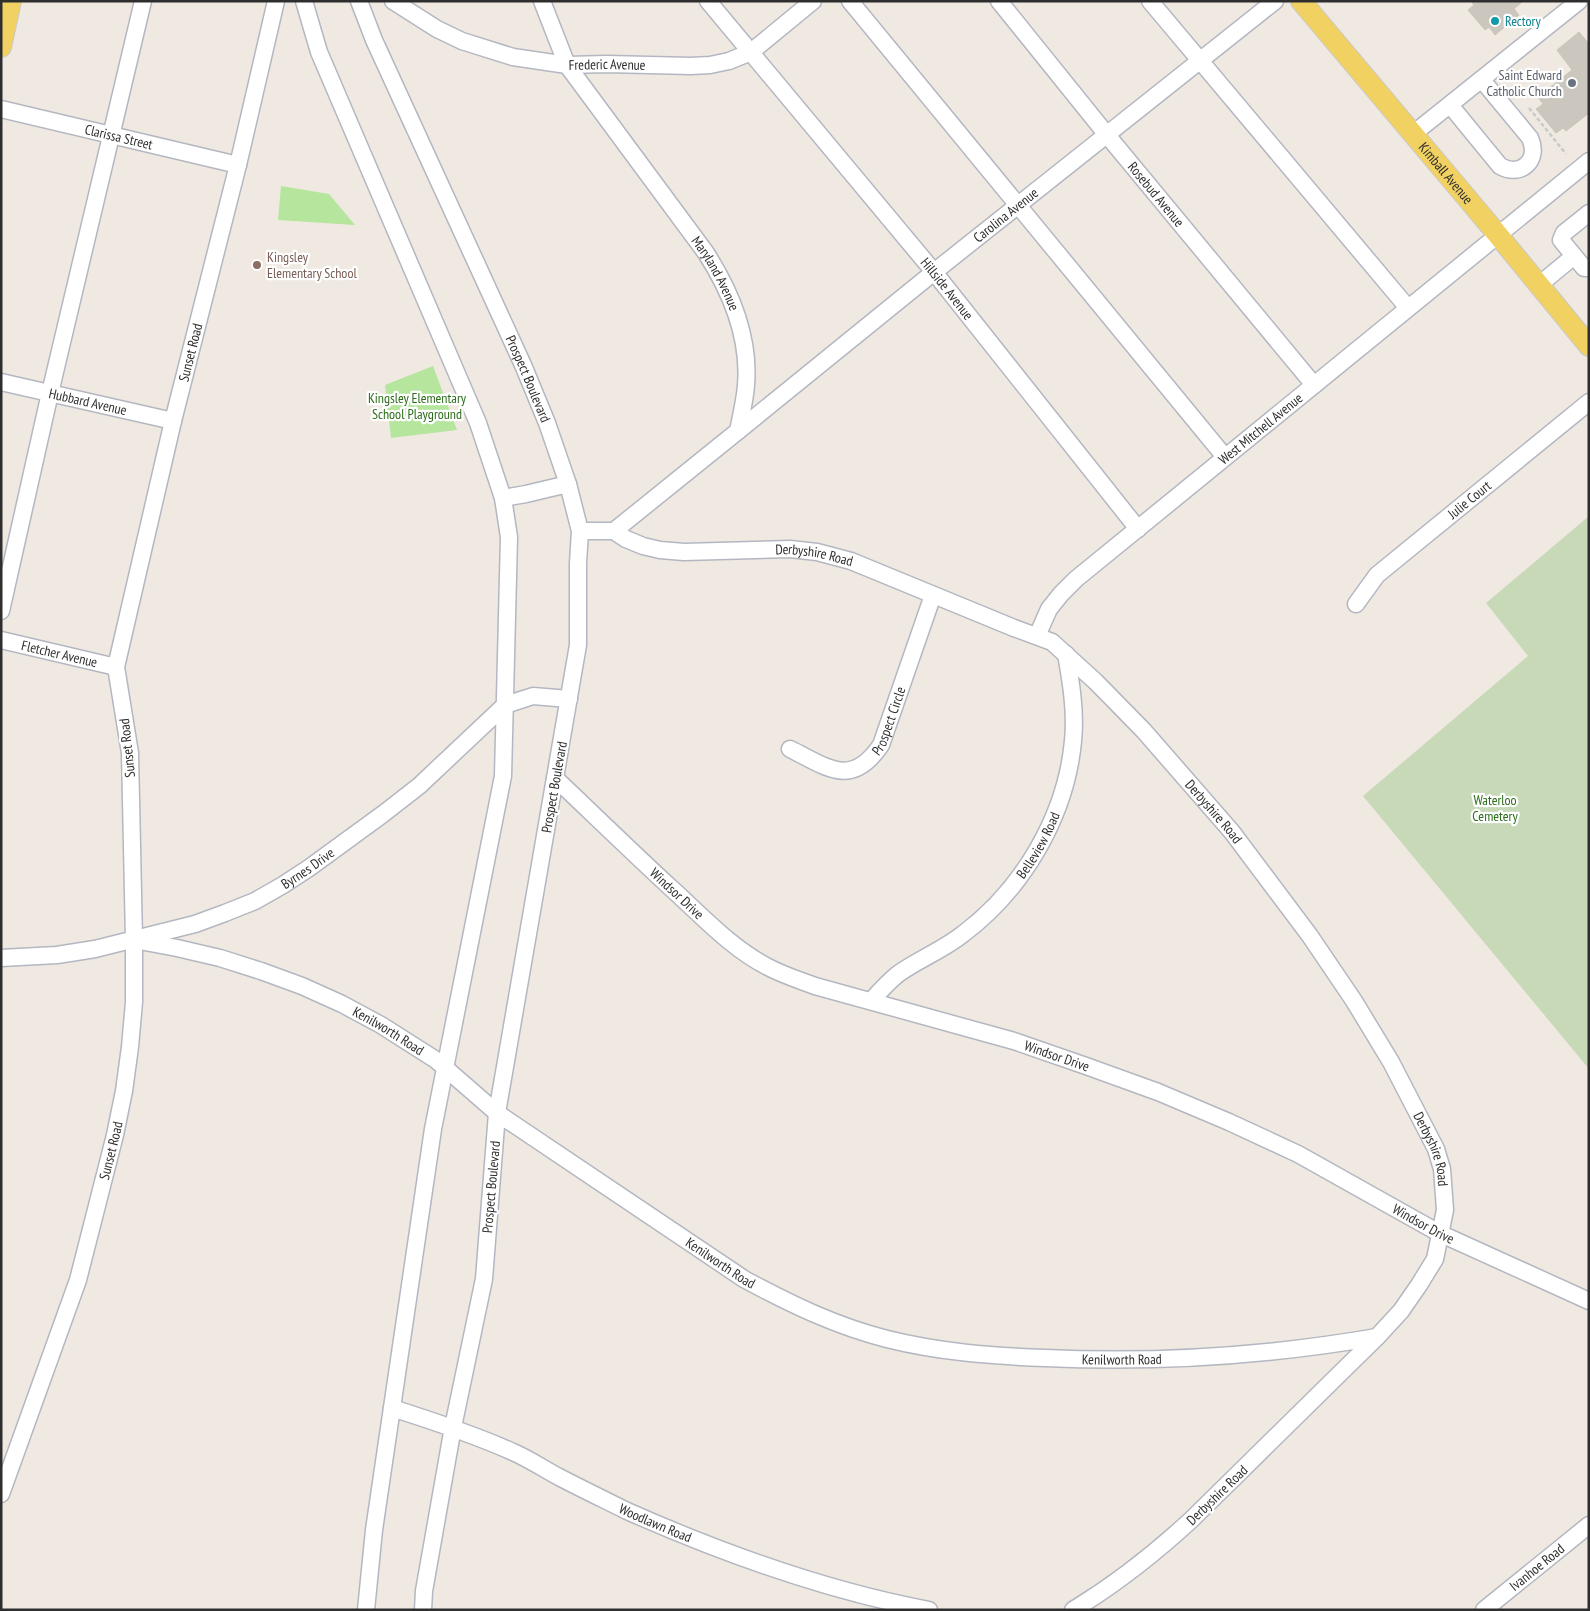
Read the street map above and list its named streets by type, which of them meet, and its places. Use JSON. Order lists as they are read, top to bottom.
{
  "streets": {
    "main road": ["Kimball Avenue"],
    "street": [
      "Frederic Avenue",
      "Clarissa Street",
      "Rosebud Avenue",
      "Carolina Avenue",
      "Maryland Avenue",
      "Hillside Avenue",
      "Sunset Road",
      "Prospect Boulevard",
      "Hubbard Avenue",
      "West Mitchell Avenue",
      "Julie Court",
      "Derbyshire Road",
      "Fletcher Avenue",
      "Prospect Circle",
      "Belleview Road",
      "Byrnes Drive",
      "Windsor Drive",
      "Kenilworth Road",
      "Woodlawn Road",
      "Ivanhoe Road"
    ]
  },
  "crossings": [
    ["Frederic Avenue", "Maryland Avenue"],
    ["Frederic Avenue", "Hillside Avenue"],
    ["Clarissa Street", "Sunset Road"],
    ["Kimball Avenue", "West Mitchell Avenue"],
    ["Rosebud Avenue", "Carolina Avenue"],
    ["Rosebud Avenue", "West Mitchell Avenue"],
    ["Carolina Avenue", "Maryland Avenue"],
    ["Carolina Avenue", "Hillside Avenue"],
    ["Hillside Avenue", "West Mitchell Avenue"],
    ["Sunset Road", "Hubbard Avenue"],
    ["Sunset Road", "Fletcher Avenue"],
    ["Sunset Road", "Byrnes Drive"],
    ["Sunset Road", "Kenilworth Road"],
    ["Prospect Boulevard", "Derbyshire Road"],
    ["Prospect Boulevard", "Byrnes Drive"],
    ["Prospect Boulevard", "Windsor Drive"],
    ["Prospect Boulevard", "Kenilworth Road"],
    ["Prospect Boulevard", "Woodlawn Road"],
    ["West Mitchell Avenue", "Derbyshire Road"],
    ["Derbyshire Road", "Prospect Circle"],
    ["Derbyshire Road", "Belleview Road"],
    ["Derbyshire Road", "Windsor Drive"],
    ["Derbyshire Road", "Kenilworth Road"],
    ["Belleview Road", "Windsor Drive"],
    ["Byrnes Drive", "Kenilworth Road"]
  ],
  "parks": ["Kingsley Elementary School Playground", "Waterloo Cemetery"],
  "places": ["Rectory", "Saint Edward Catholic Church", "Kingsley Elementary School"]
}
